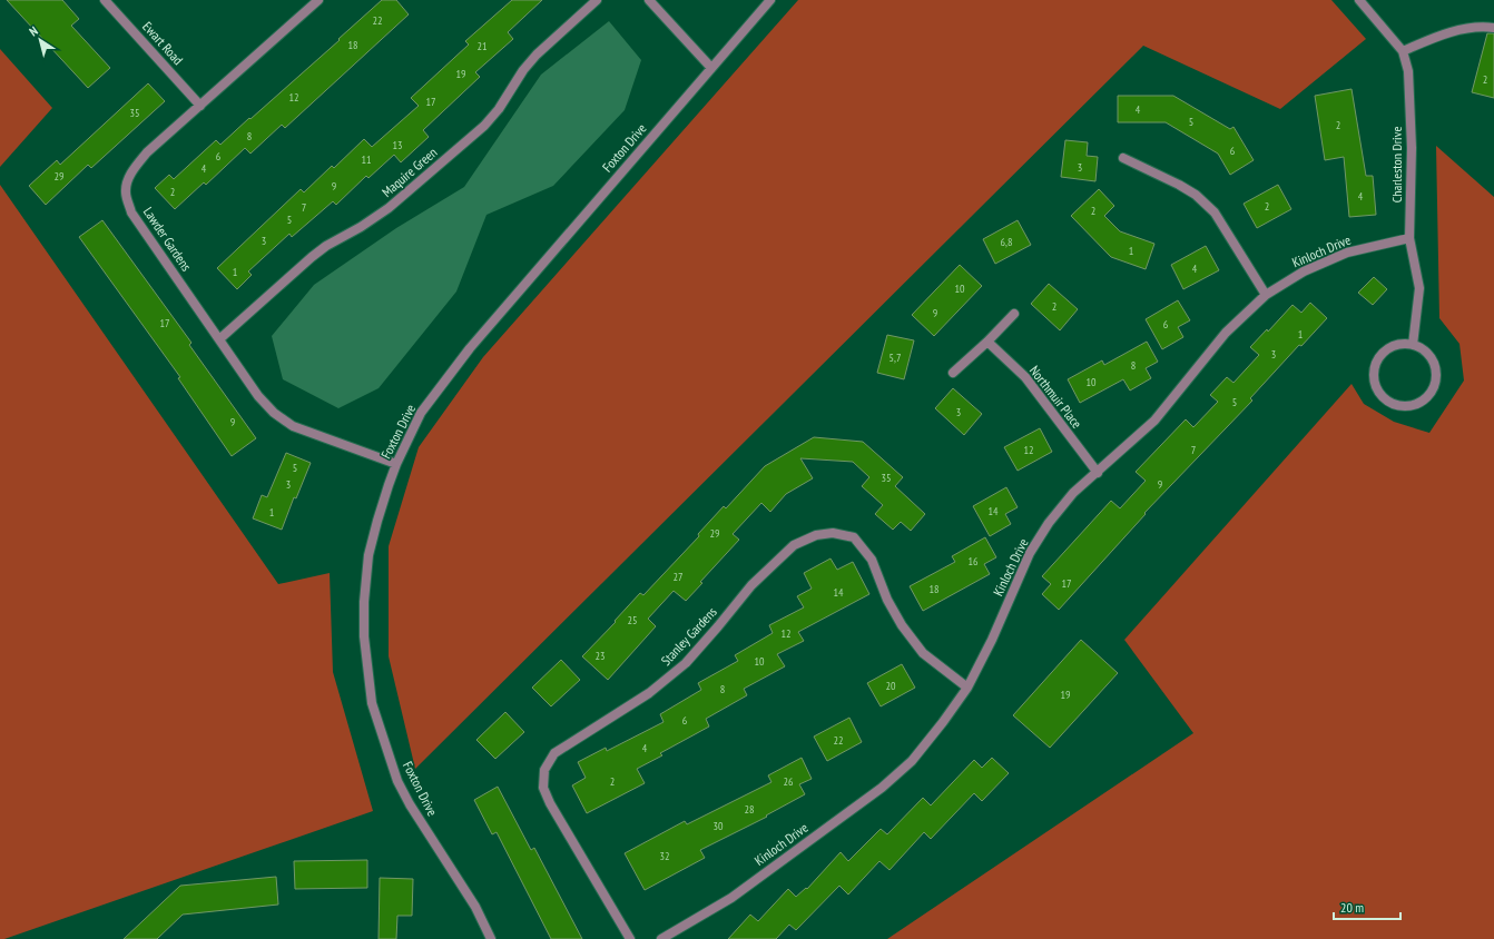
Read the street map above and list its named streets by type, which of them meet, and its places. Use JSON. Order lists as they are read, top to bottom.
{
  "streets": {
    "street": [
      "Ewart Road",
      "Foxton Drive",
      "Charleston Drive",
      "Maquire Green",
      "Lawder Gardens",
      "Kinloch Drive",
      "Northmuir Place",
      "Stanley Gardens"
    ]
  },
  "crossings": [
    ["Ewart Road", "Lawder Gardens"],
    ["Foxton Drive", "Lawder Gardens"],
    ["Charleston Drive", "Kinloch Drive"],
    ["Maquire Green", "Lawder Gardens"],
    ["Kinloch Drive", "Northmuir Place"],
    ["Kinloch Drive", "Stanley Gardens"]
  ],
  "house_numbers": [
    "22",
    "18",
    "21",
    "19",
    "2",
    "12",
    "17",
    "4",
    "35",
    "5",
    "2",
    "8",
    "13",
    "6",
    "6",
    "11",
    "3",
    "4",
    "29",
    "9",
    "2",
    "4",
    "2",
    "7",
    "2",
    "5",
    "3",
    "6,8",
    "1",
    "4",
    "1",
    "10",
    "2",
    "9",
    "17",
    "6",
    "1",
    "3",
    "5,7",
    "8",
    "10",
    "5",
    "3",
    "9",
    "12",
    "7",
    "5",
    "35",
    "3",
    "9",
    "14",
    "1",
    "29",
    "16",
    "27",
    "17",
    "18",
    "14",
    "25",
    "12",
    "23",
    "10",
    "20",
    "8",
    "19",
    "6",
    "22",
    "4",
    "2",
    "26",
    "28",
    "30",
    "32"
  ],
  "scale_bar": "20 m",
  "north": "top left"
}
